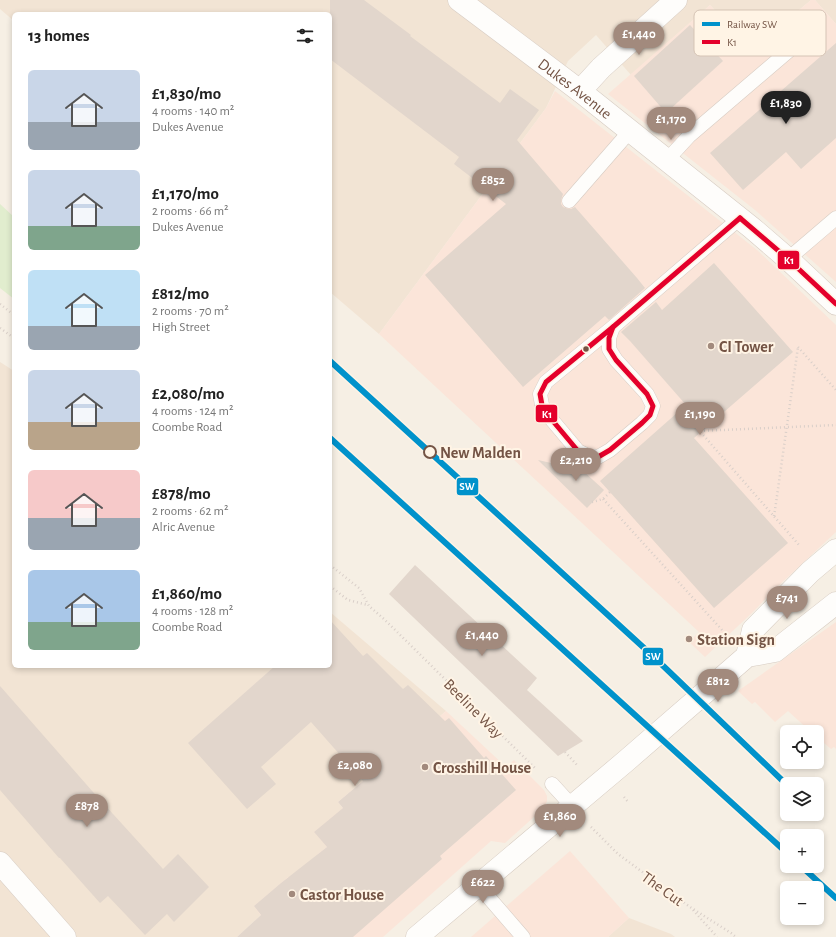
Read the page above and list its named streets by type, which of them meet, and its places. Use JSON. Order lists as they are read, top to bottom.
{
  "streets": {
    "street": ["Dukes Avenue"],
    "path": ["Beeline Way", "The Cut"]
  },
  "places": [
    "CI Tower",
    "New Malden",
    "Station Sign",
    "Crosshill House",
    "Castor House"
  ],
  "lines": ["transit line K1", "rail line SW"],
  "legend": ["Railway SW", "K1"],
  "page": {
    "heading": "13 homes",
    "price": [
      "£1,440",
      "£1,830",
      "£1,170",
      "£852",
      "£1,190",
      "£2,210",
      "£741",
      "£1,440",
      "£812",
      "£2,080",
      "£878",
      "£1,860",
      "£622"
    ],
    "list": [
      {
        "name": "£1,830/mo",
        "note": "4 rooms · 140 m² · Dukes Avenue"
      },
      {
        "name": "£1,170/mo",
        "note": "2 rooms · 66 m² · Dukes Avenue"
      },
      {
        "name": "£812/mo",
        "note": "2 rooms · 70 m² · High Street"
      },
      {
        "name": "£2,080/mo",
        "note": "4 rooms · 124 m² · Coombe Road"
      },
      {
        "name": "£878/mo",
        "note": "2 rooms · 62 m² · Alric Avenue"
      },
      {
        "name": "£1,860/mo",
        "note": "4 rooms · 128 m² · Coombe Road"
      }
    ],
    "map_buttons": ["+", "−"]
  }
}
